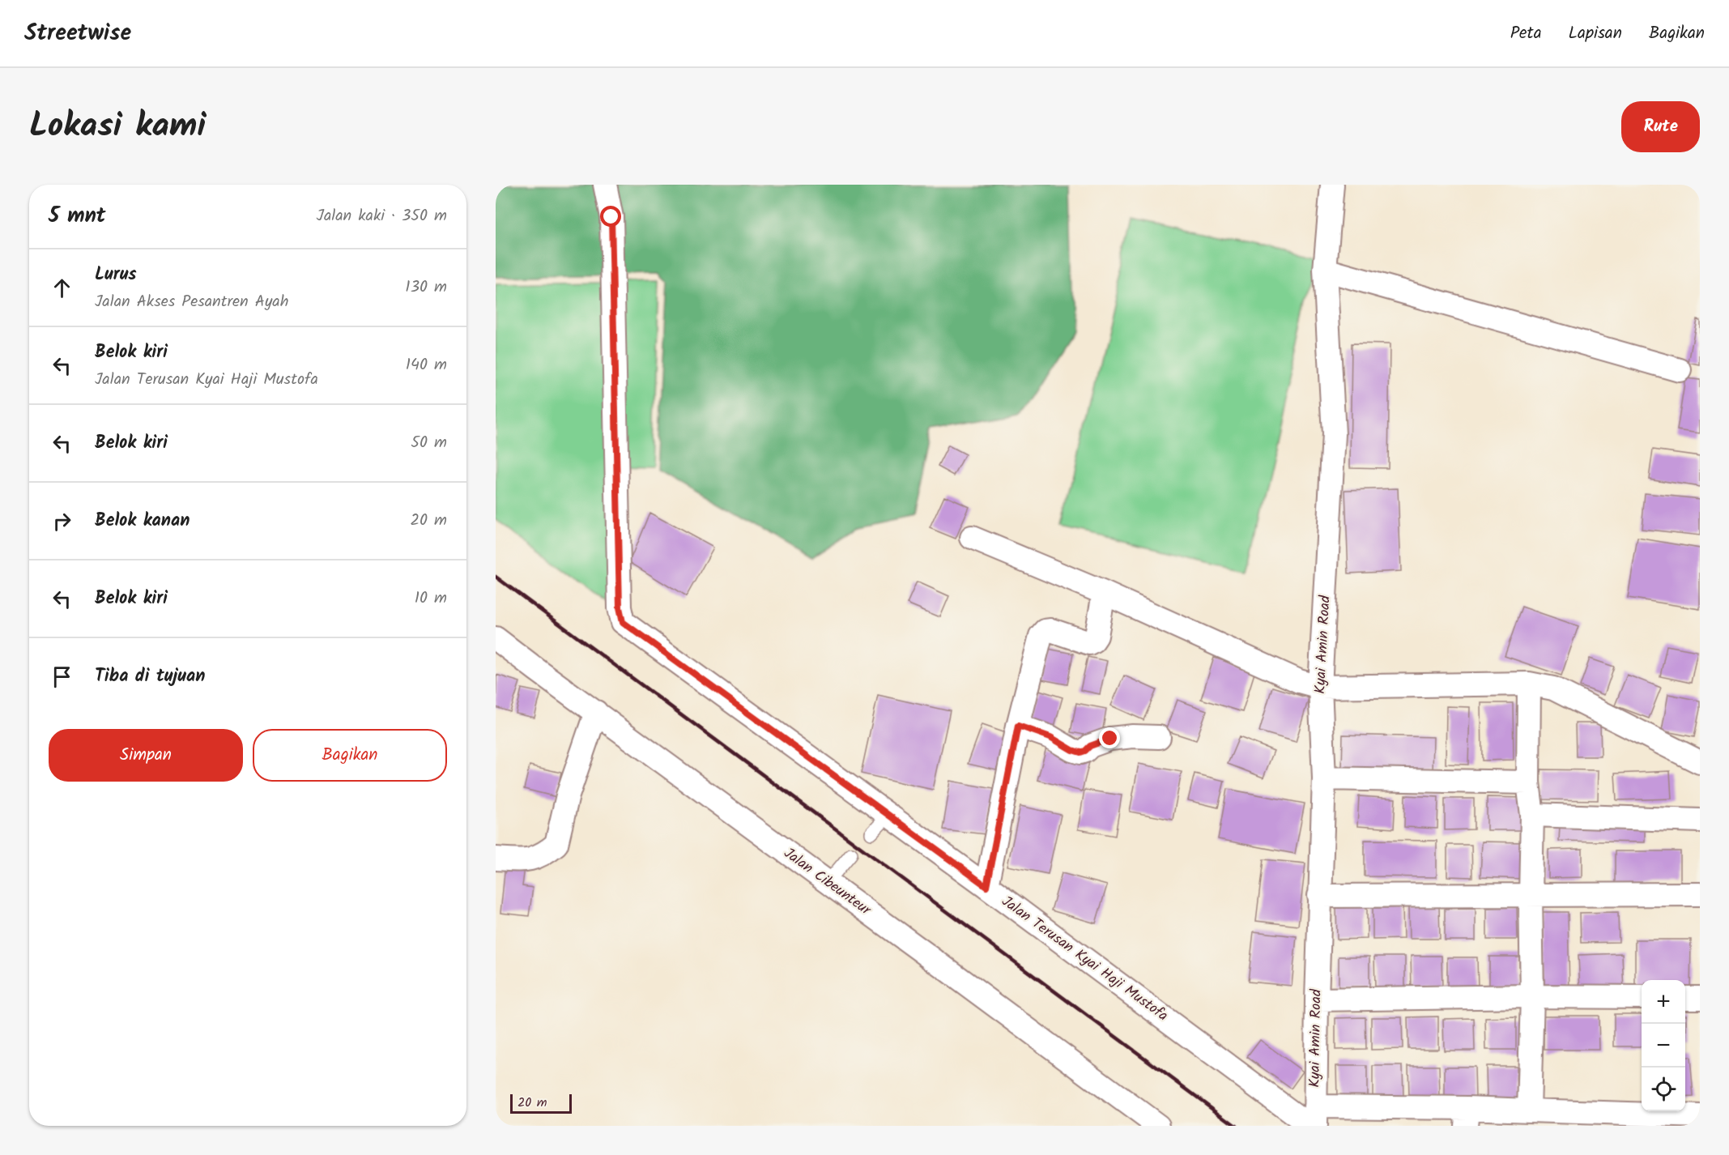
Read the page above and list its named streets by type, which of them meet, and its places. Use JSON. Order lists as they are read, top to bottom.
{
  "streets": {
    "street": ["Kyai Amin Road", "Jalan Cibeunteur", "Jalan Terusan Kyai Haji Mustofa"]
  },
  "crossings": [
    ["Kyai Amin Road", "Jalan Terusan Kyai Haji Mustofa"]
  ],
  "scale_bar": "20 m",
  "page": {
    "header": "Streetwise",
    "nav": ["Peta", "Lapisan", "Bagikan"],
    "title": "Lokasi kami",
    "buttons": [
      "Rute",
      ["Simpan", "Bagikan"]
    ],
    "heading": ["5 mnt", "Jalan kaki · 350 m"],
    "list": [
      ["Lurus", "Jalan Akses Pesantren Ayah", "130 m"],
      ["Belok kiri", "Jalan Terusan Kyai Haji Mustofa", "140 m"],
      ["Belok kiri", "50 m"],
      ["Belok kanan", "20 m"],
      ["Belok kiri", "10 m"],
      "Tiba di tujuan"
    ],
    "map_buttons": ["+", "−"],
    "scale": "20 m"
  }
}
